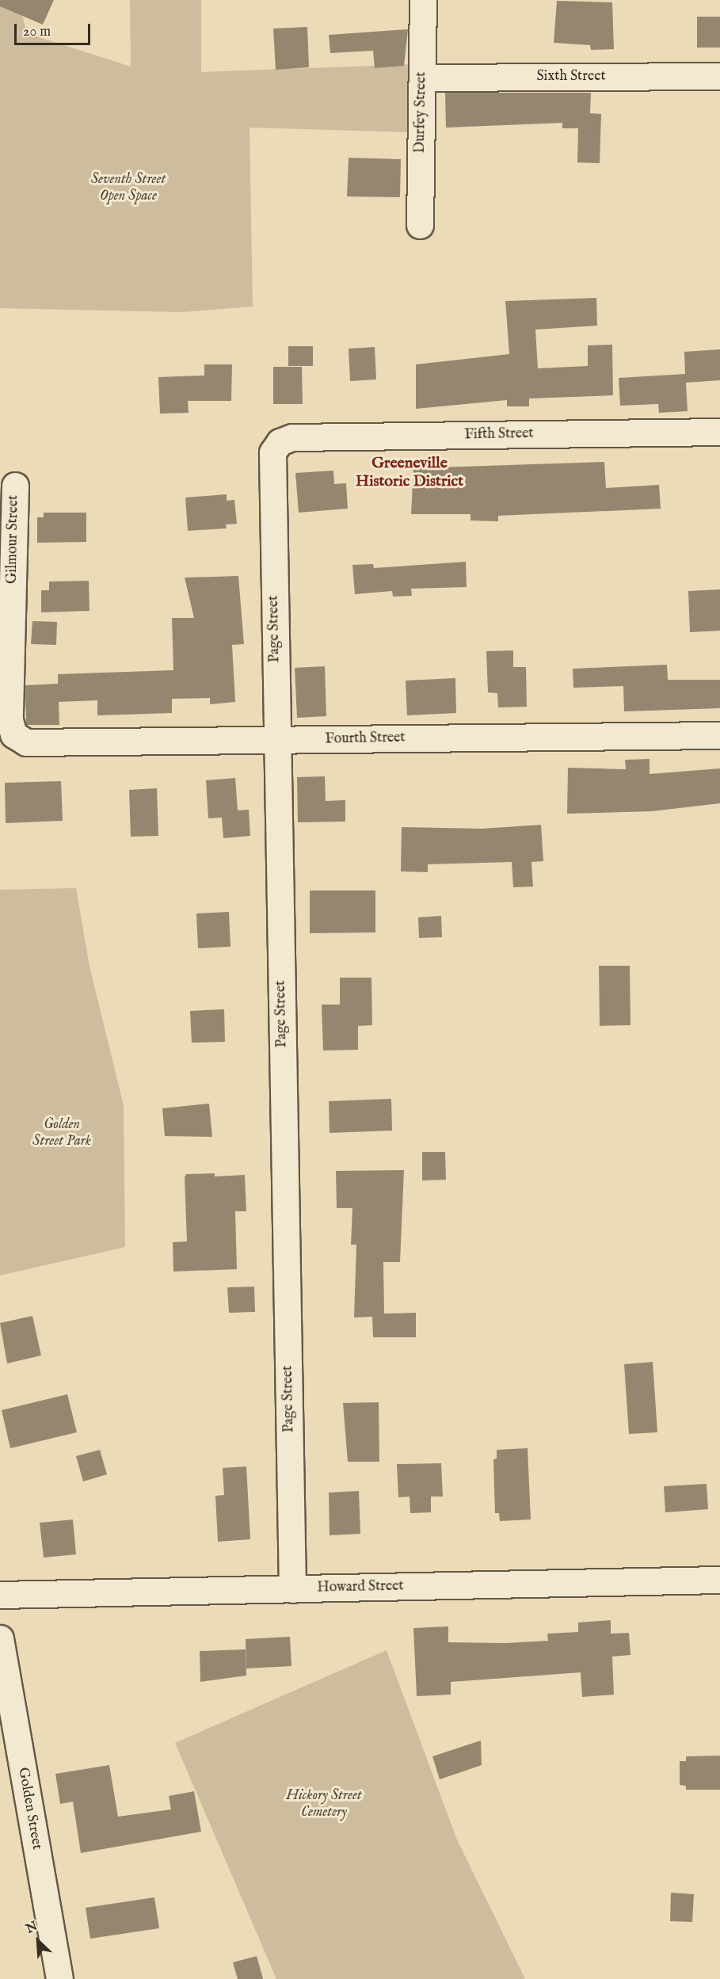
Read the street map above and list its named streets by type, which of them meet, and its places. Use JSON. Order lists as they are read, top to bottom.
{
  "streets": {
    "street": [
      "Sixth Street",
      "Durfey Street",
      "Fifth Street",
      "Gilmour Street",
      "Page Street",
      "Fourth Street",
      "Howard Street",
      "Golden Street"
    ]
  },
  "crossings": [
    ["Sixth Street", "Durfey Street"],
    ["Fifth Street", "Page Street"],
    ["Gilmour Street", "Fourth Street"],
    ["Page Street", "Fourth Street"],
    ["Page Street", "Howard Street"]
  ],
  "districts": ["Greeneville Historic District"],
  "parks": ["Seventh Street Open Space", "Golden Street Park", "Hickory Street Cemetery"],
  "scale_bar": "20 m",
  "north": "top left"
}
